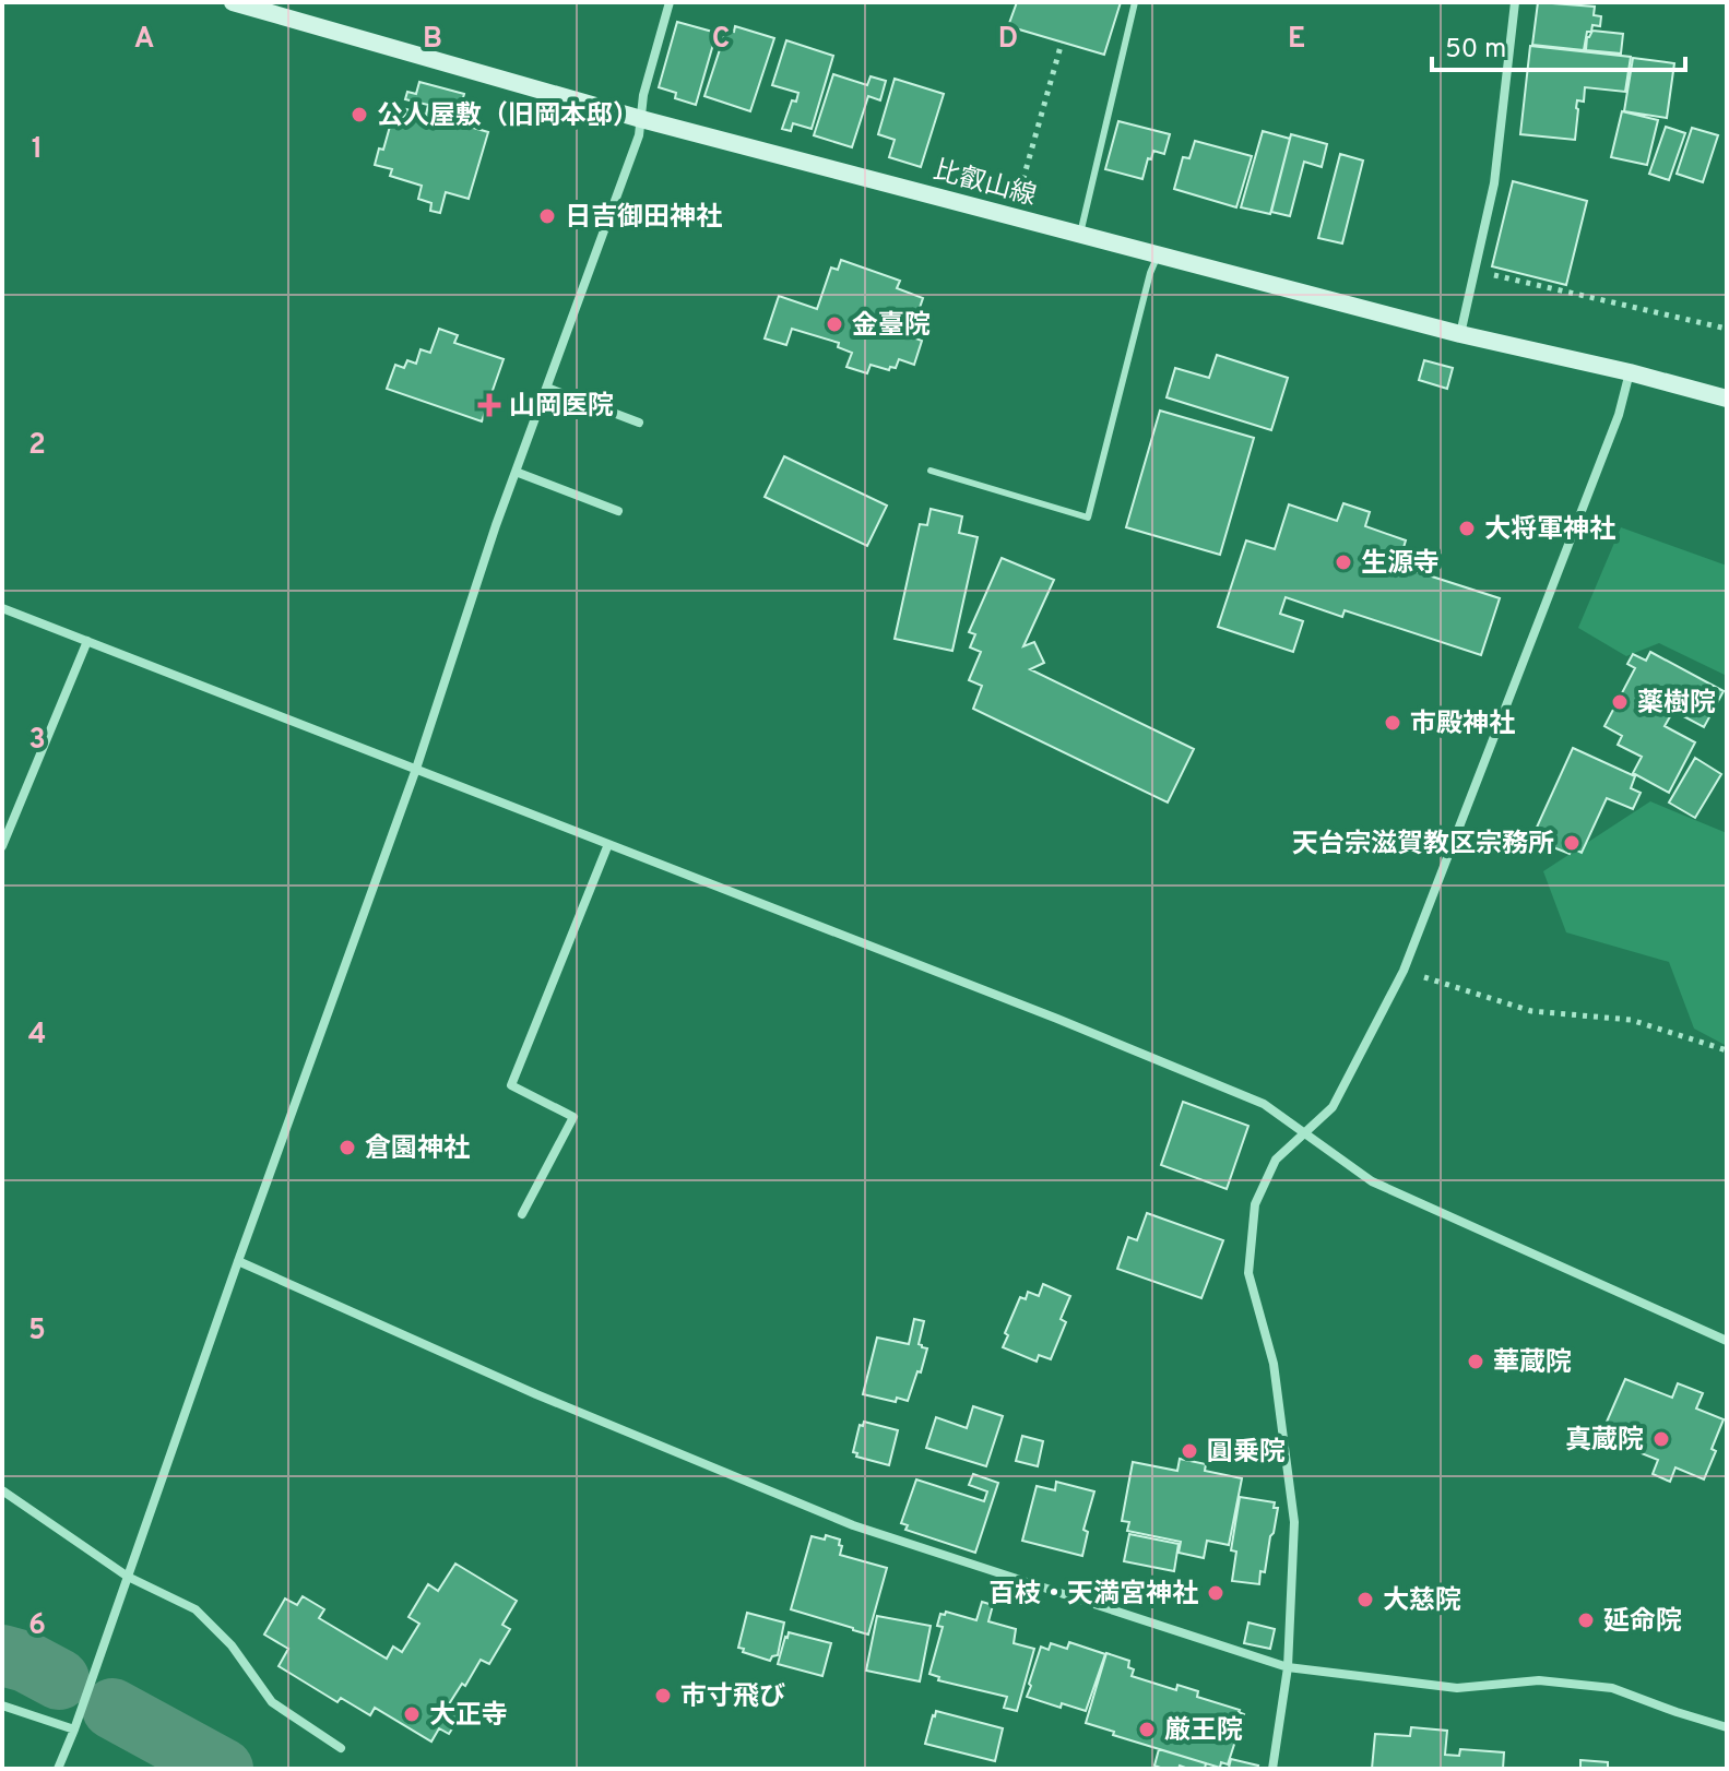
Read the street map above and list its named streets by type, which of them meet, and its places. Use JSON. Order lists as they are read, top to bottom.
{
  "streets": {
    "main road": ["比叡山線"]
  },
  "places": {
    "other": [
      "公人屋敷（旧岡本邸）",
      "日吉御田神社",
      "金臺院",
      "大将軍神社",
      "生源寺",
      "薬樹院",
      "市殿神社",
      "天台宗滋賀教区宗務所",
      "倉園神社",
      "華蔵院",
      "真蔵院",
      "圓乗院",
      "百枝・天満宮神社",
      "大慈院",
      "延命院",
      "市寸飛び",
      "大正寺",
      "厳王院"
    ],
    "health": ["山岡医院"]
  },
  "scale_bar": "50 m",
  "grid": {
    "columns": [
      "A",
      "B",
      "C",
      "D",
      "E"
    ],
    "rows": [
      "1",
      "2",
      "3",
      "4",
      "5",
      "6"
    ]
  }
}
